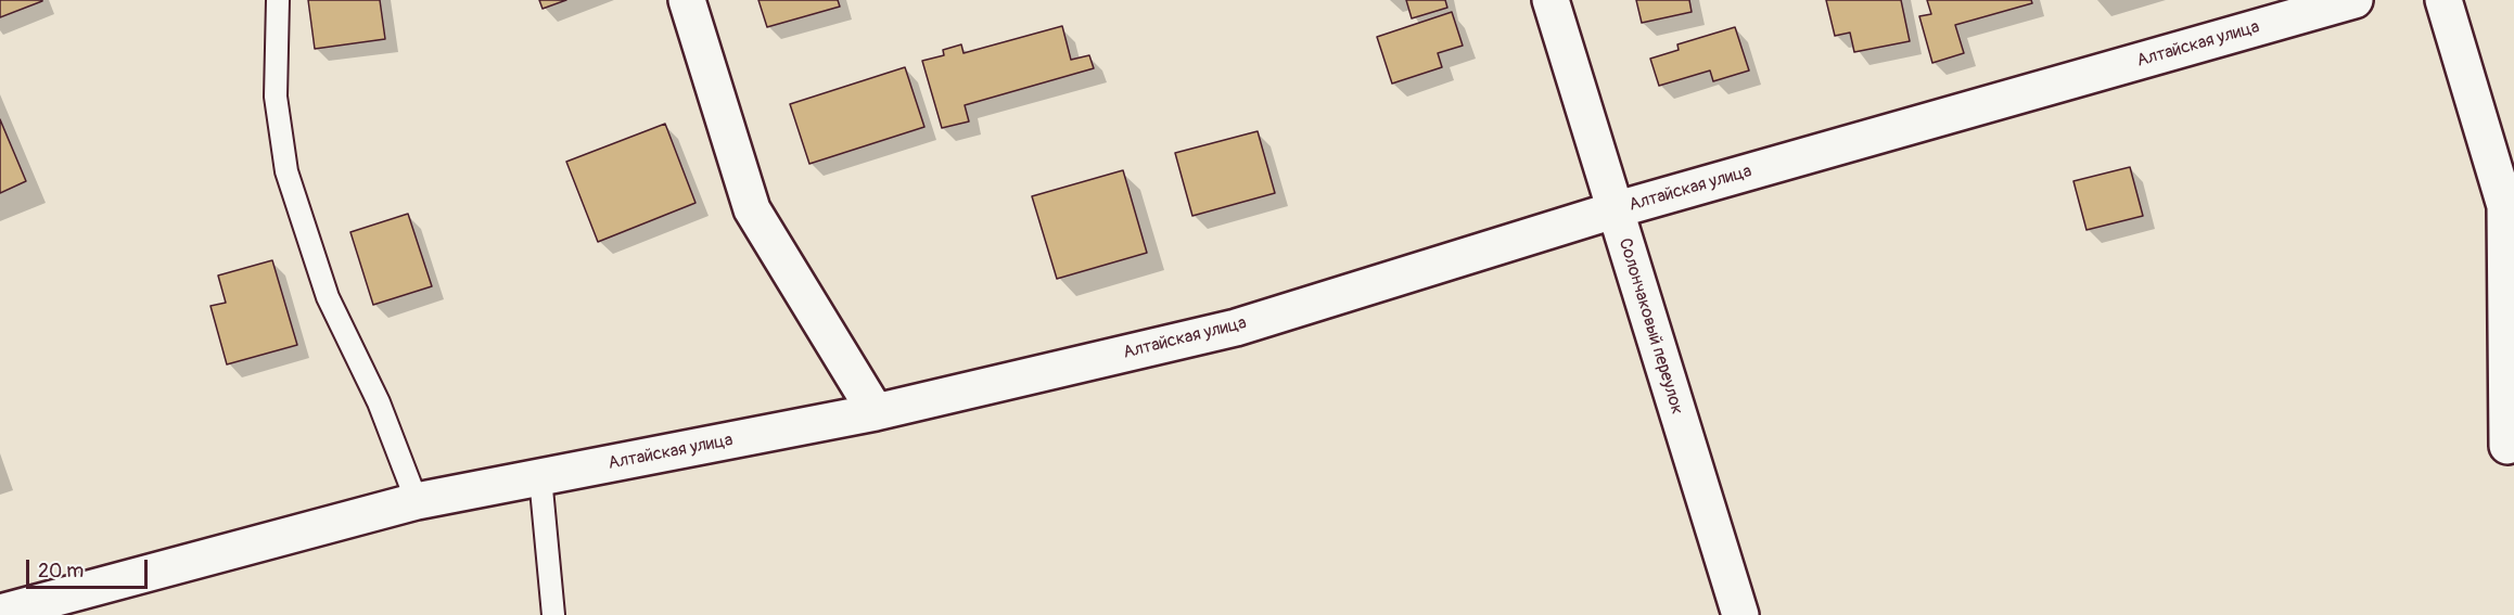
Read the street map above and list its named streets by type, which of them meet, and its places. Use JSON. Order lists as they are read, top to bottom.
{
  "streets": {
    "street": ["Алтайская улица", "Солончаковый переулок"]
  },
  "crossings": [
    ["Алтайская улица", "Солончаковый переулок"]
  ],
  "scale_bar": "20 m"
}
